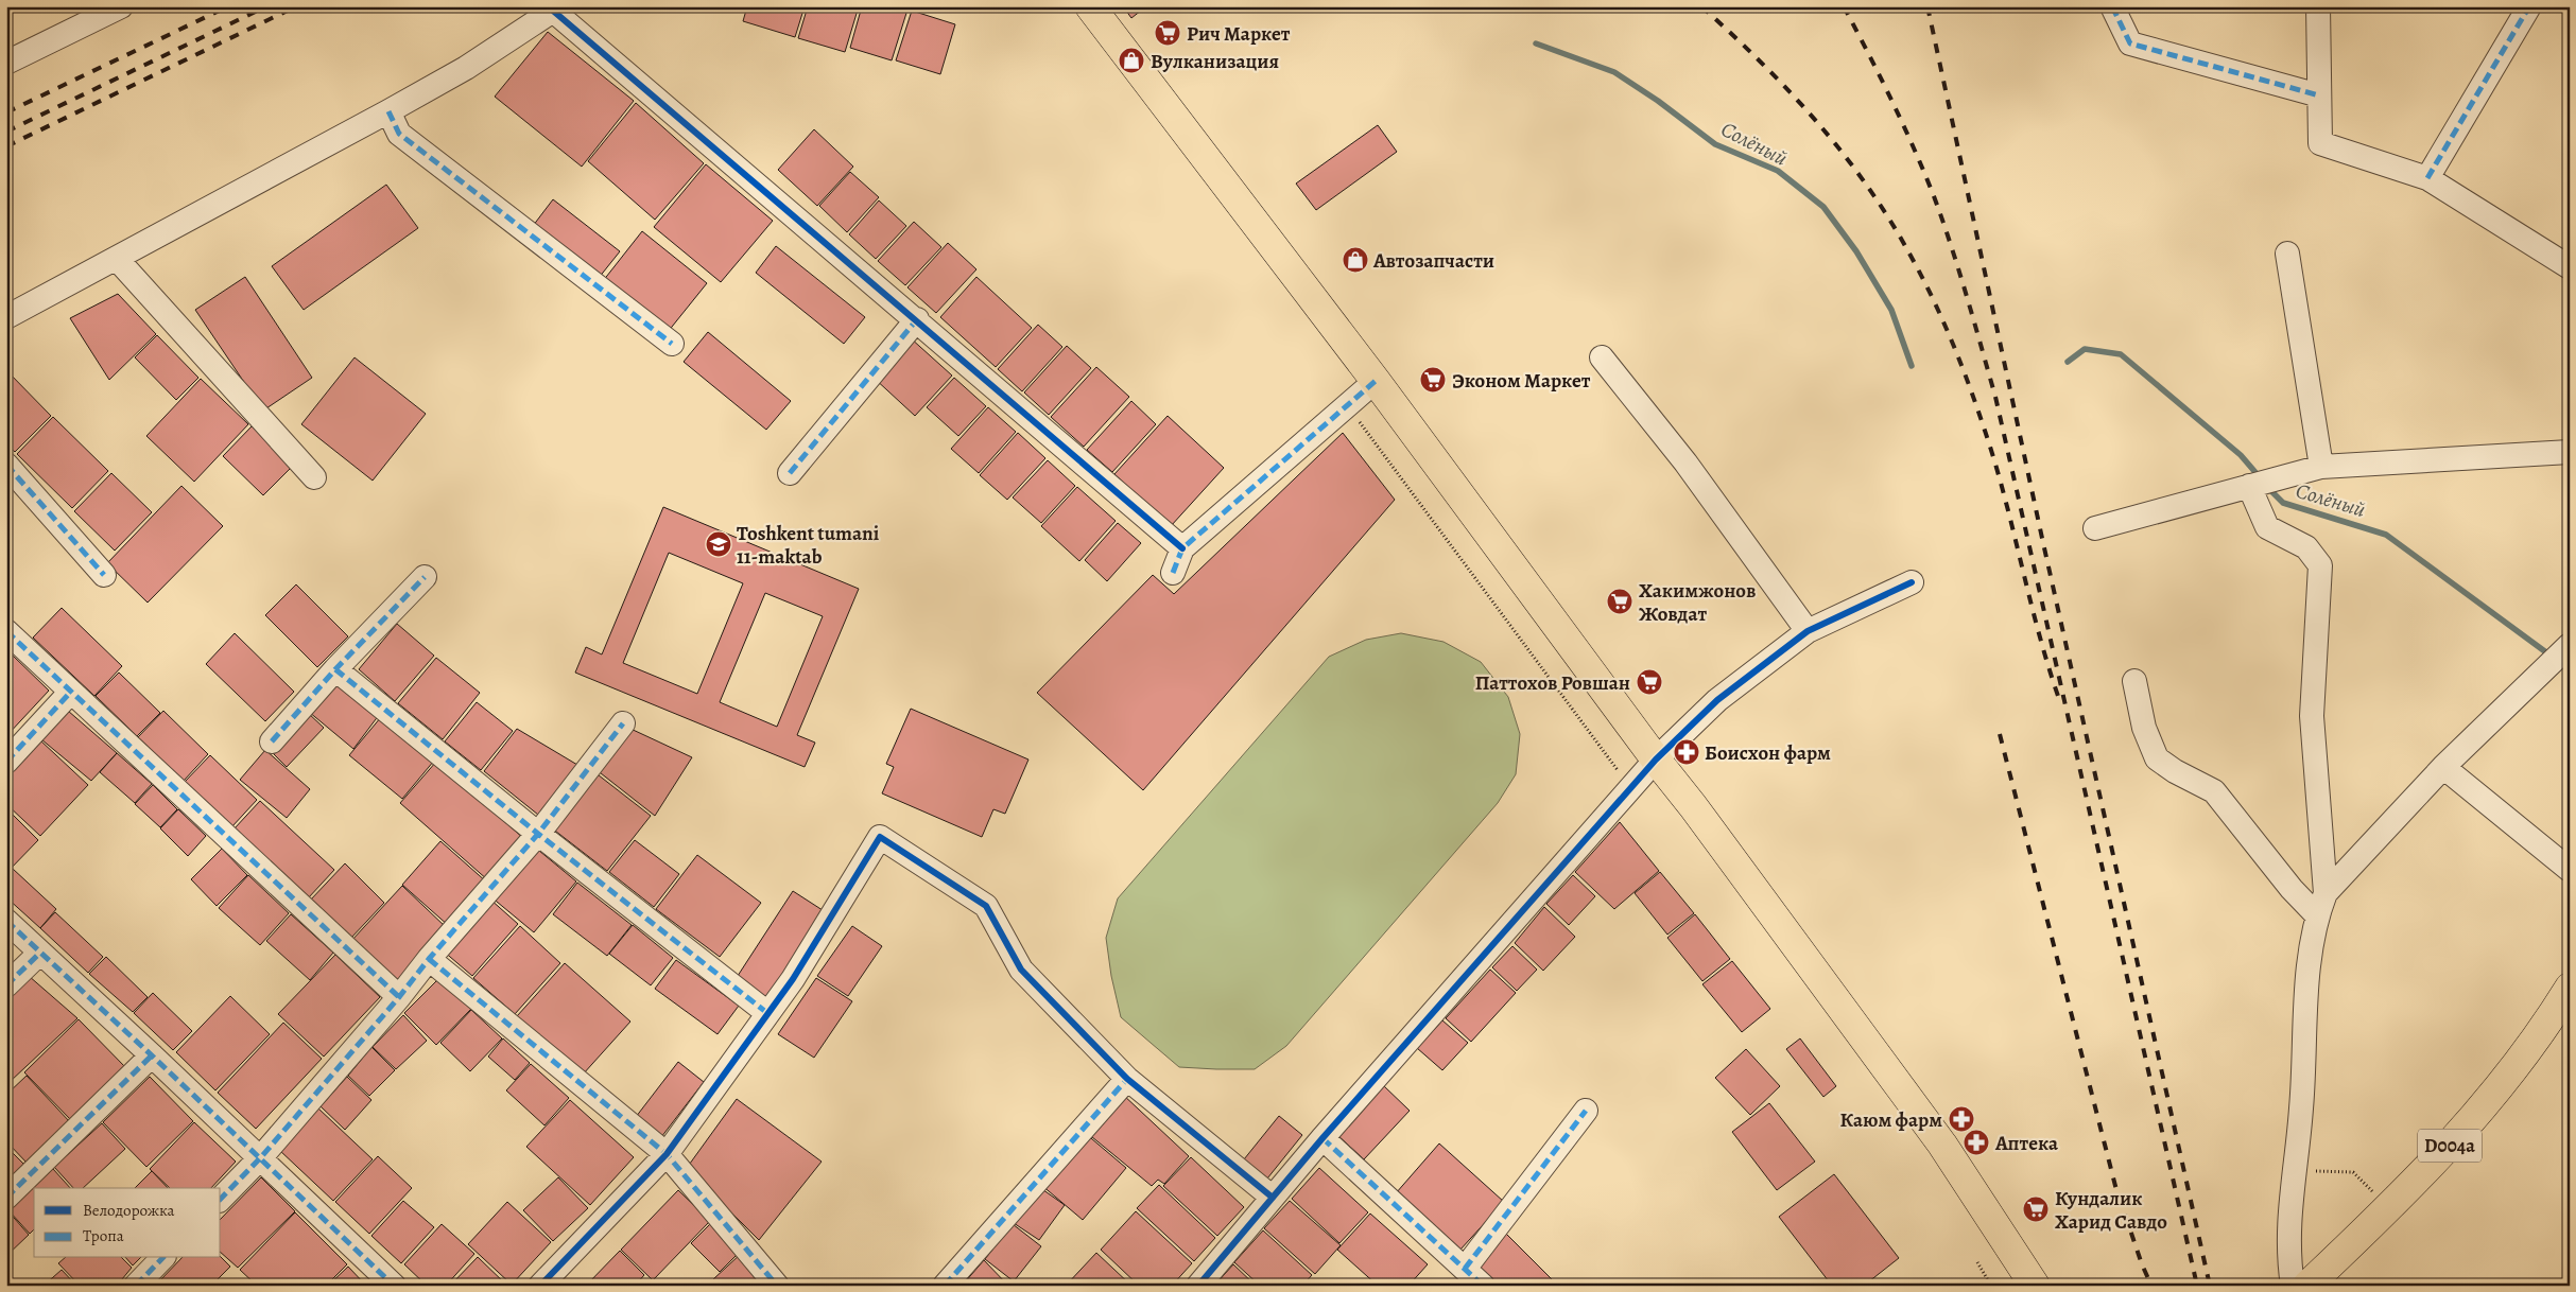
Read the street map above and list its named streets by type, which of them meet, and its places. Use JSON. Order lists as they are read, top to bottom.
{
  "streets": {
    "main road": ["D004a"]
  },
  "water": ["Солёный"],
  "places": {
    "supermarket": [
      "Рич Маркет",
      "Эконом Маркет",
      "Хакимжонов Жовдат",
      "Паттохов Ровшан",
      "Кундалик Харид Савдо"
    ],
    "shop": ["Вулканизация", "Автозапчасти"],
    "school or university": ["Toshkent tumani 11-maktab"],
    "pharmacy": ["Боисхон фарм", "Каюм фарм", "Аптека"]
  },
  "legend": ["Велодорожка", "Тропа"]
}
